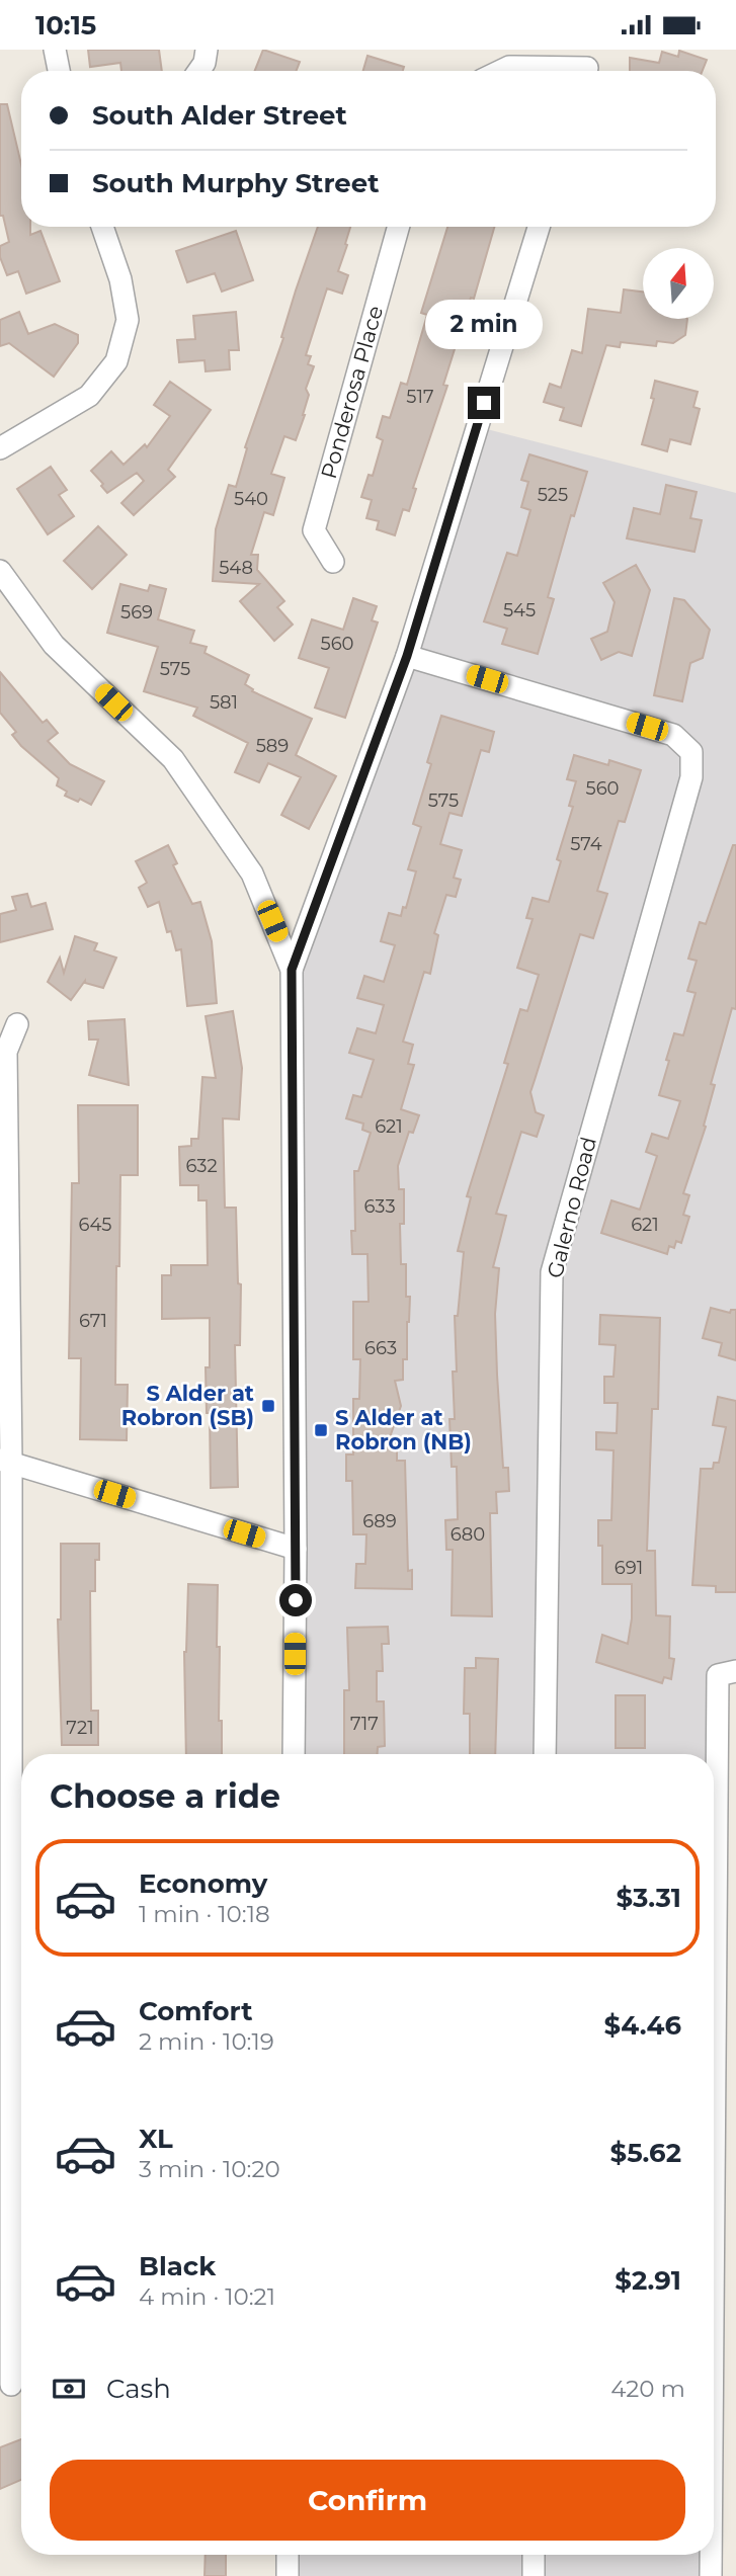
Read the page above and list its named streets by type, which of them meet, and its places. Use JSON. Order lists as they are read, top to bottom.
{
  "streets": {
    "street": ["Ponderosa Place", "Galerno Road"]
  },
  "places": {
    "transit": ["S Alder at Robron (SB)", "S Alder at Robron (NB)"]
  },
  "house_numbers": [
    "517",
    "525",
    "540",
    "548",
    "545",
    "569",
    "560",
    "575",
    "581",
    "589",
    "560",
    "575",
    "574",
    "621",
    "632",
    "633",
    "645",
    "621",
    "671",
    "663",
    "689",
    "680",
    "691",
    "717",
    "721"
  ],
  "north": "top",
  "page": {
    "status": "10:15",
    "banner": ["South Alder Street", "South Murphy Street"],
    "bubble": "2 min",
    "heading": "Choose a ride",
    "list": [
      {
        "name": "Economy",
        "note": "1 min · 10:18",
        "value": "$3.31"
      },
      {
        "name": "Comfort",
        "note": "2 min · 10:19",
        "value": "$4.46"
      },
      {
        "name": "XL",
        "note": "3 min · 10:20",
        "value": "$5.62"
      },
      {
        "name": "Black",
        "note": "4 min · 10:21",
        "value": "$2.91"
      }
    ],
    "pay": ["Cash", "420 m"],
    "buttons": "Confirm"
  }
}
